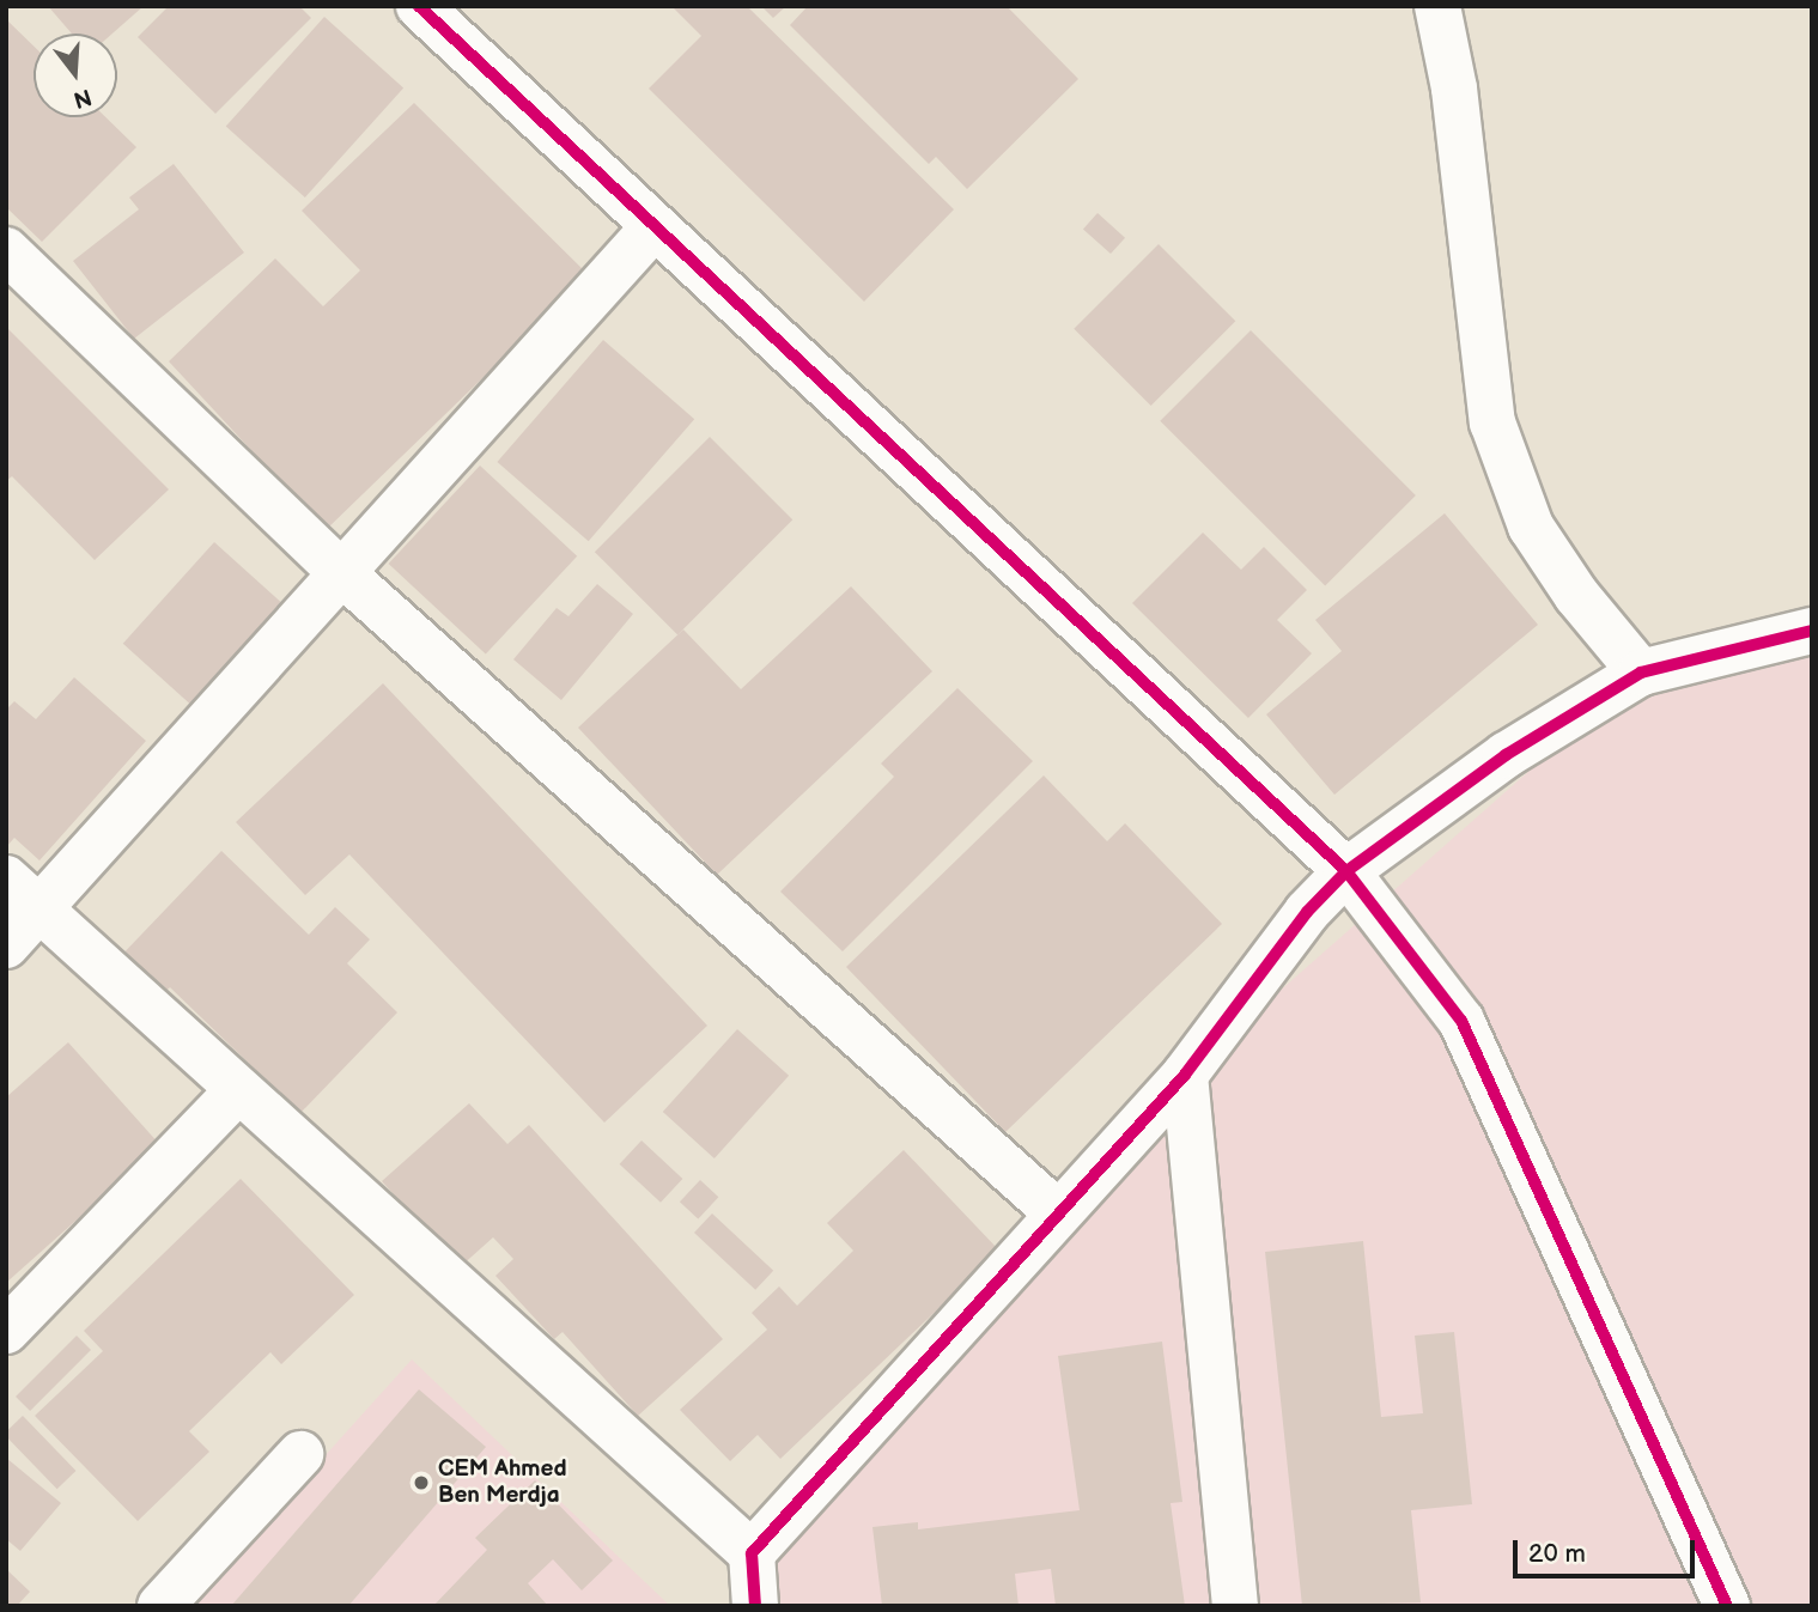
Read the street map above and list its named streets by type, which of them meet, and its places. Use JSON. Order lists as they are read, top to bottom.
{
  "places": ["CEM Ahmed Ben Merdja"],
  "scale_bar": "20 m",
  "north": "bottom"
}
